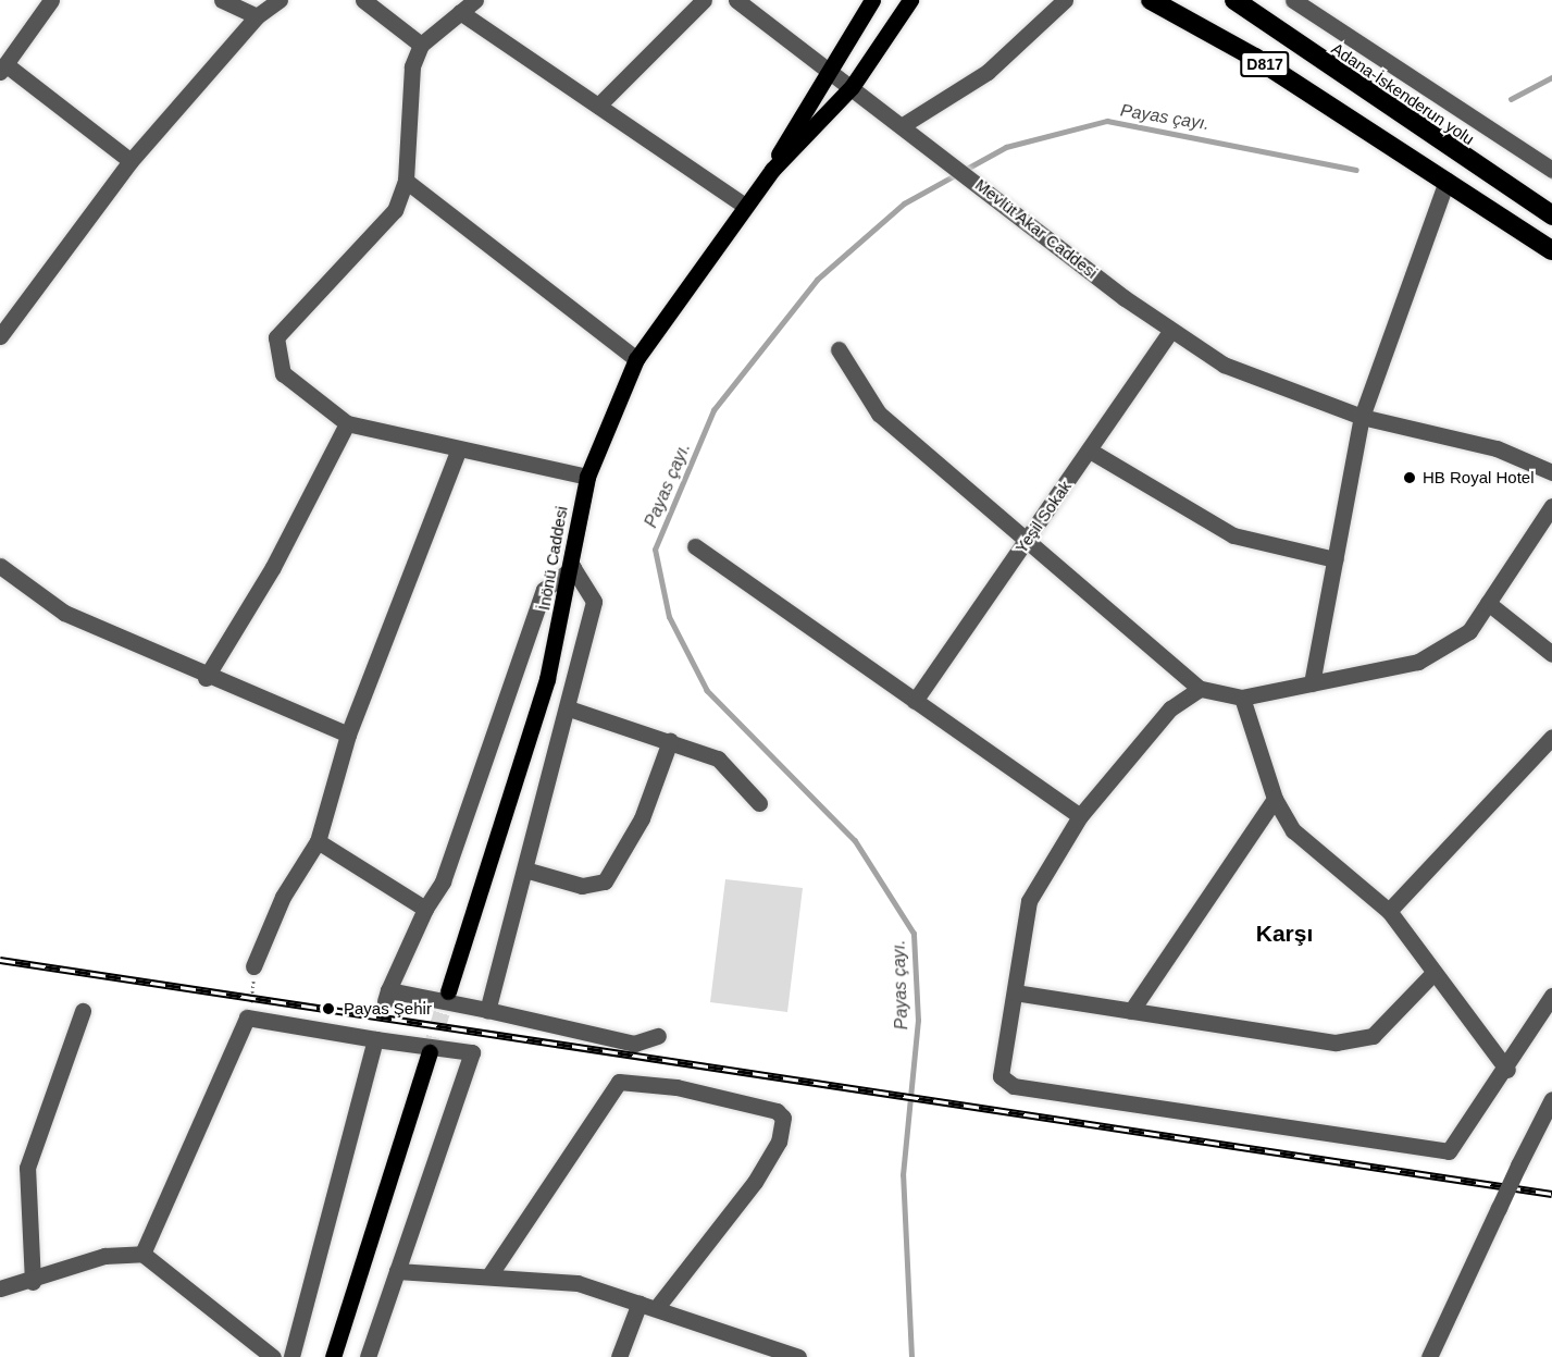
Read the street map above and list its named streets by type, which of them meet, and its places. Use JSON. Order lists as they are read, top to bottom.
{
  "streets": {
    "highway": ["D817", "Adana-İskenderun yolu"],
    "main road": ["İnönü Caddesi"],
    "street": ["Mevlüt Akar Caddesi", "Yeşil Sokak"]
  },
  "crossings": [
    ["Mevlüt Akar Caddesi", "Yeşil Sokak"]
  ],
  "districts": ["Karşı"],
  "water": ["Payas çayı."],
  "places": ["HB Royal Hotel", "Payas Şehi̇r"]
}
